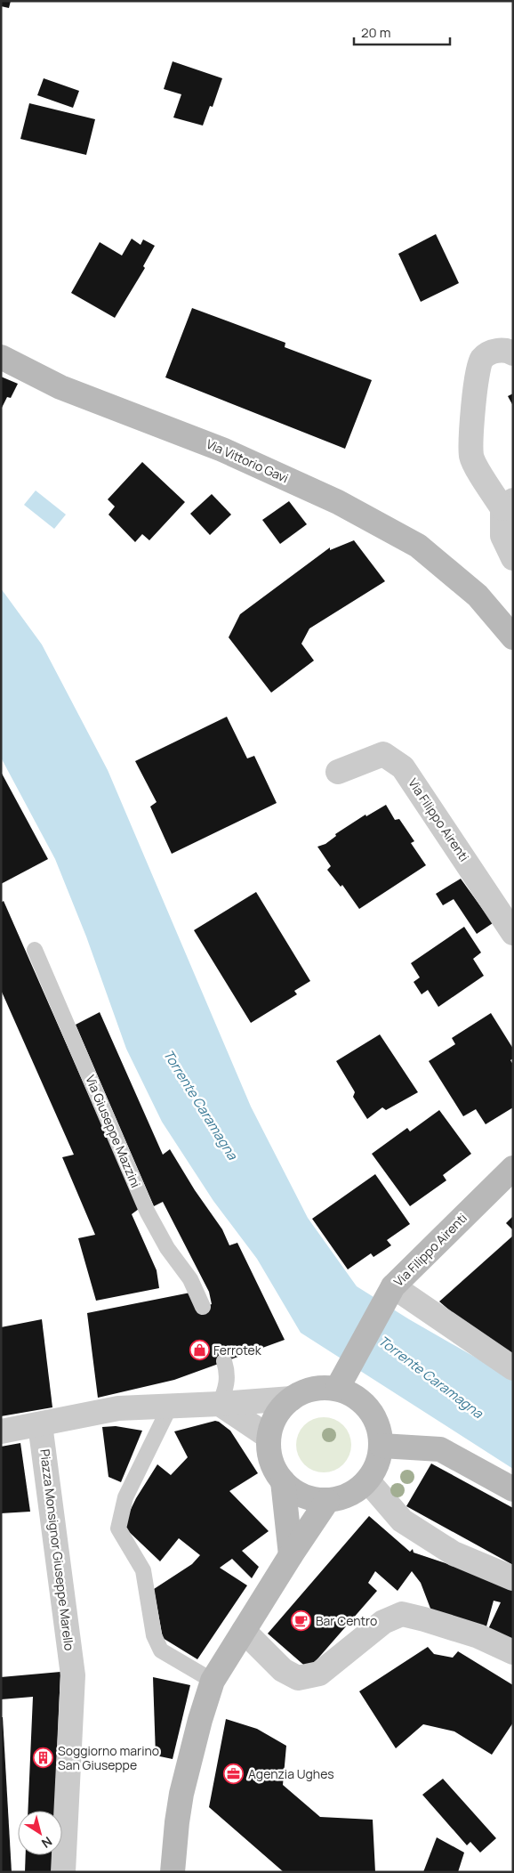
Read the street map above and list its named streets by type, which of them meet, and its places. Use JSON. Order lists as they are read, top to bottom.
{
  "streets": {
    "main road": ["Via Vittorio Gavi", "Via Filippo Airenti"],
    "street": ["Piazza Monsignor Giuseppe Marello"],
    "lane": ["Via Giuseppe Mazzini"]
  },
  "water": ["Torrente Caramagna"],
  "places": {
    "shop": ["Ferrotek"],
    "cafe": ["Bar Centro"],
    "building": ["Soggiorno marino San Giuseppe"],
    "office": ["Agenzia Ughes"]
  },
  "scale_bar": "20 m",
  "north": "bottom right"
}
